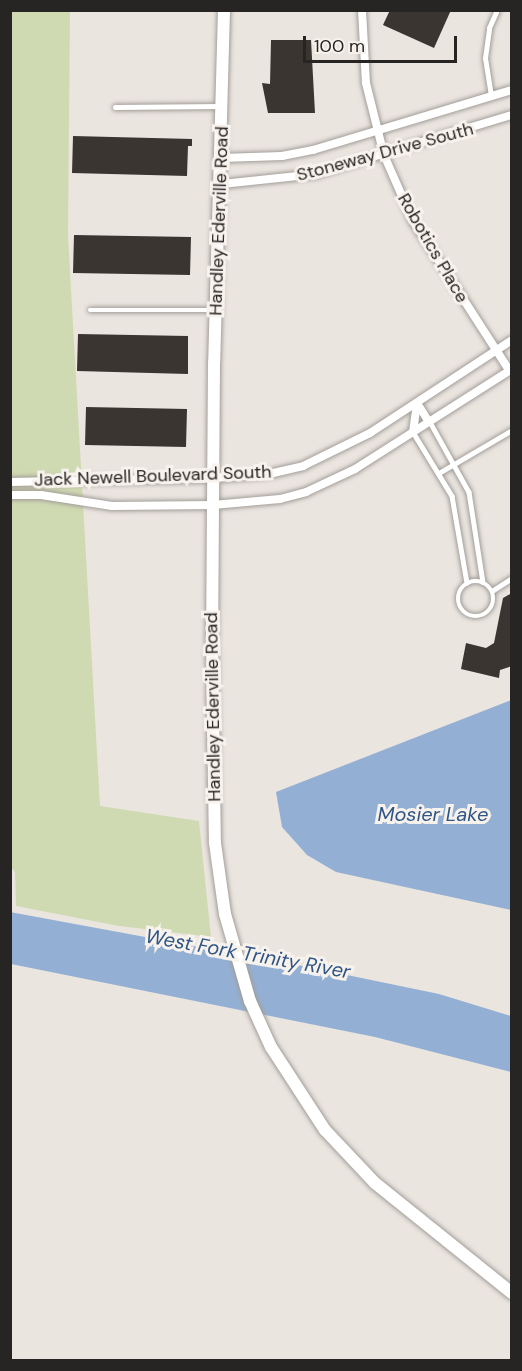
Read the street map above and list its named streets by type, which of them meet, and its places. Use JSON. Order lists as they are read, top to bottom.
{
  "streets": {
    "main road": ["Handley Ederville Road"],
    "street": ["Stoneway Drive South", "Robotics Place", "Jack Newell Boulevard South"]
  },
  "crossings": [
    ["Stoneway Drive South", "Handley Ederville Road"],
    ["Stoneway Drive South", "Robotics Place"],
    ["Handley Ederville Road", "Jack Newell Boulevard South"],
    ["Robotics Place", "Jack Newell Boulevard South"]
  ],
  "water": ["Mosier Lake", "West Fork Trinity River"],
  "scale_bar": "100 m"
}
